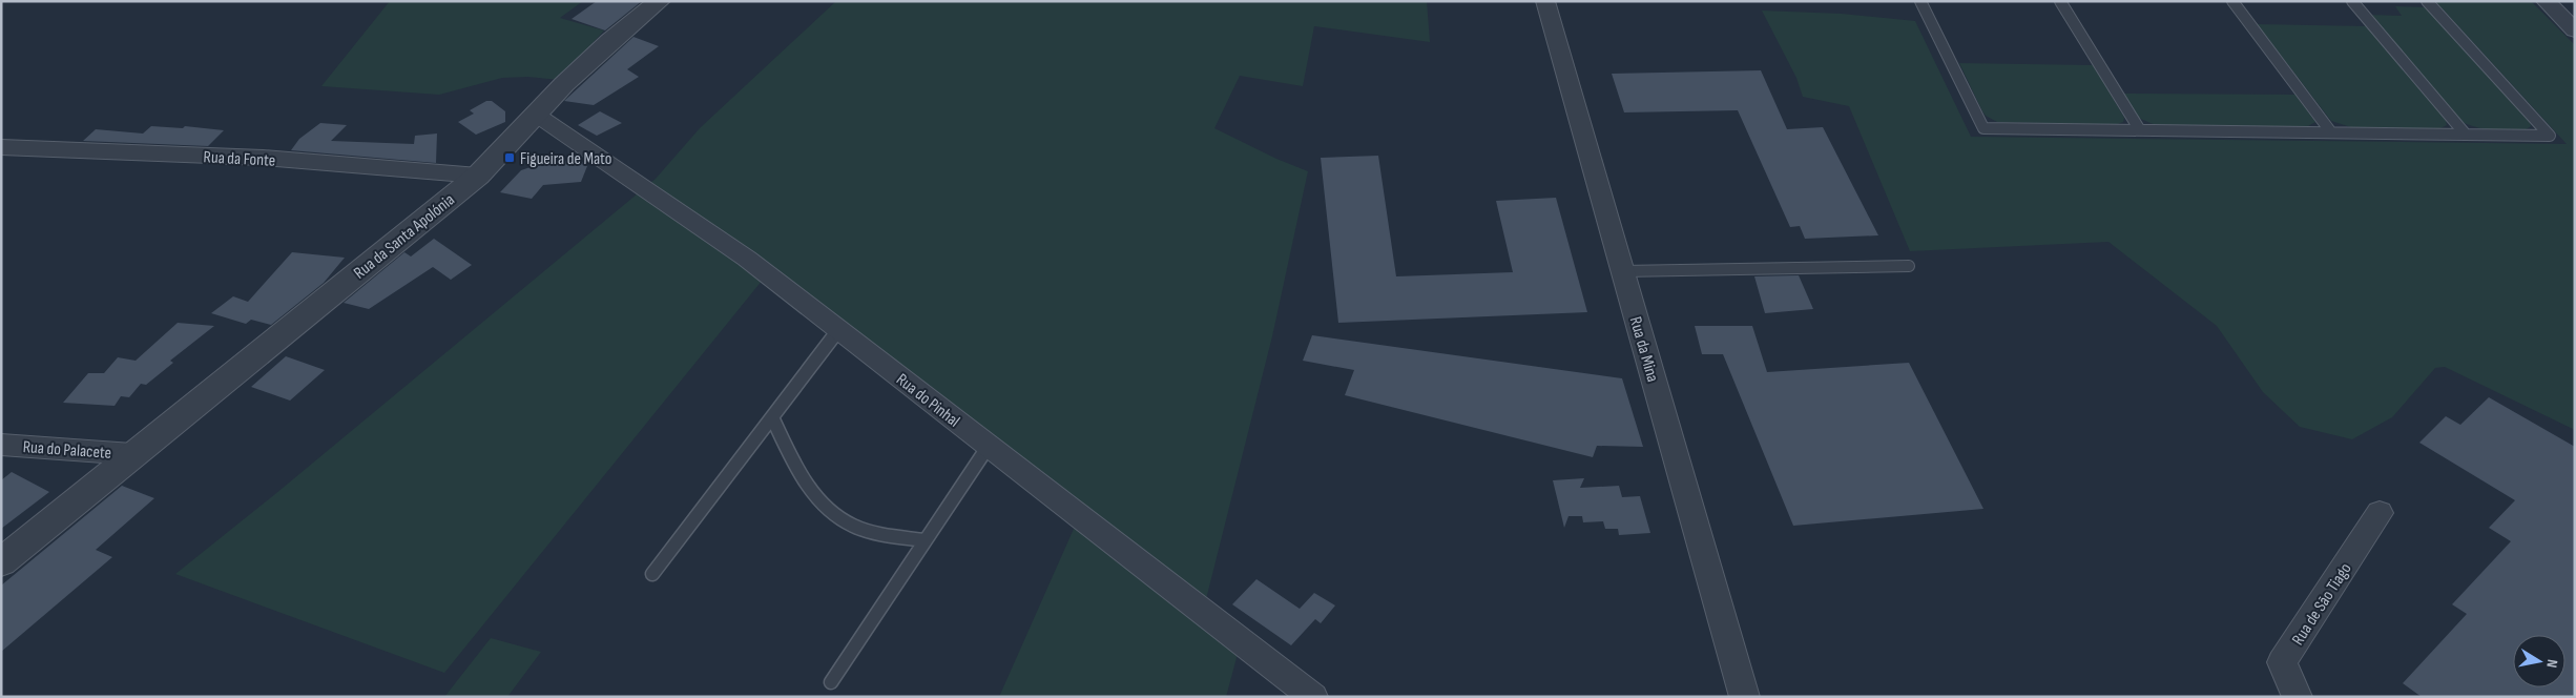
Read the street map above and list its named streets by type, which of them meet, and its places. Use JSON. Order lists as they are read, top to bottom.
{
  "streets": {
    "street": [
      "Rua da Fonte",
      "Rua da Santa Apolónia",
      "Rua da Mina",
      "Rua do Pinhal",
      "Rua do Palacete",
      "Rua de São Tiago"
    ]
  },
  "crossings": [
    ["Rua da Fonte", "Rua da Santa Apolónia"],
    ["Rua da Santa Apolónia", "Rua do Pinhal"],
    ["Rua da Santa Apolónia", "Rua do Palacete"]
  ],
  "places": {
    "transit": ["Figueira de Mato"]
  },
  "north": "right"
}
